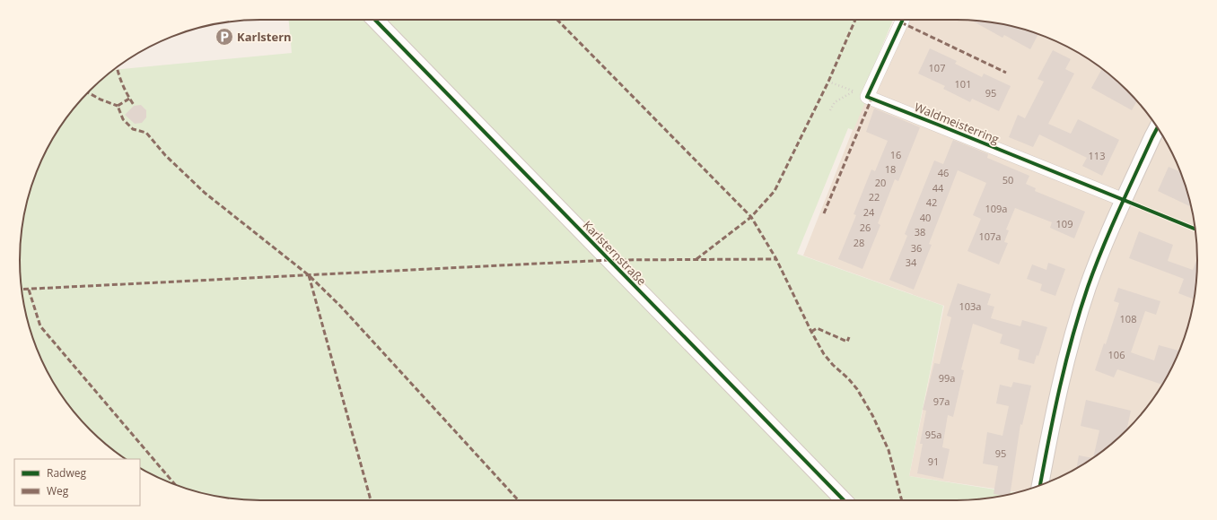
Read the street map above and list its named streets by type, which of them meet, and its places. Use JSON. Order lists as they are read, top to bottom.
{
  "streets": {
    "street": ["Waldmeisterring", "Karlsternstraße"]
  },
  "places": {
    "parking": ["Karlstern"]
  },
  "house_numbers": [
    "107",
    "101",
    "95",
    "16",
    "113",
    "18",
    "46",
    "50",
    "20",
    "44",
    "22",
    "42",
    "109a",
    "24",
    "40",
    "109",
    "26",
    "38",
    "107a",
    "28",
    "36",
    "34",
    "103a",
    "108",
    "106",
    "99a",
    "97a",
    "95a",
    "95",
    "91"
  ],
  "legend": ["Radweg", "Weg"]
}
